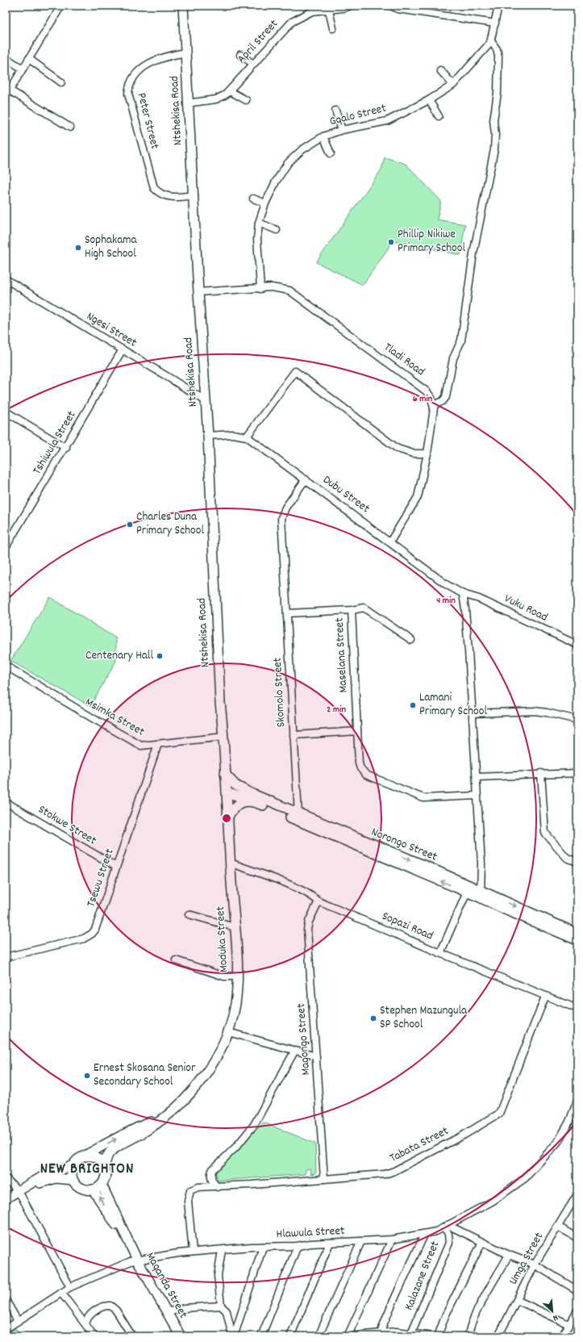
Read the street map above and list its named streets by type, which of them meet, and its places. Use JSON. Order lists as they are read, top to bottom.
{
  "streets": {
    "street": [
      "April Street",
      "Ntshekisa Road",
      "Gqalo Street",
      "Peter Street",
      "Ngesi Street",
      "Tladi Road",
      "Tshiwula Street",
      "Dubu Street",
      "Vuku Road",
      "Maselana Street",
      "Skomolo Street",
      "Msimka Street",
      "Stokwe Street",
      "Norongo Street",
      "Tsewu Street",
      "Sopazi Road",
      "Moduka Street",
      "Magongo Street",
      "Tabata Street",
      "Hlawula Street",
      "Umga Street",
      "Kalazane Street",
      "Maqanda Street"
    ]
  },
  "crossings": [
    ["April Street", "Ntshekisa Road"],
    ["Ntshekisa Road", "Peter Street"],
    ["Ntshekisa Road", "Ngesi Street"],
    ["Ntshekisa Road", "Tladi Road"],
    ["Ntshekisa Road", "Dubu Street"],
    ["Ntshekisa Road", "Msimka Street"],
    ["Ntshekisa Road", "Moduka Street"],
    ["Gqalo Street", "Tladi Road"],
    ["Ngesi Street", "Tshiwula Street"],
    ["Dubu Street", "Vuku Road"],
    ["Dubu Street", "Skomolo Street"],
    ["Skomolo Street", "Norongo Street"],
    ["Msimka Street", "Tsewu Street"],
    ["Msimka Street", "Moduka Street"],
    ["Stokwe Street", "Tsewu Street"],
    ["Norongo Street", "Moduka Street"],
    ["Sopazi Road", "Moduka Street"],
    ["Sopazi Road", "Magongo Street"],
    ["Sopazi Road", "Tabata Street"],
    ["Moduka Street", "Maqanda Street"],
    ["Magongo Street", "Tabata Street"],
    ["Tabata Street", "Hlawula Street"],
    ["Hlawula Street", "Kalazane Street"],
    ["Hlawula Street", "Maqanda Street"]
  ],
  "districts": ["NEW BRIGHTON"],
  "places": [
    "Phillip Nikiwe Primary School",
    "Sophakama High School",
    "Charles Duna Primary School",
    "Centenary Hall",
    "Lamani Primary School",
    "Stephen Mazungula SP School",
    "Ernest Skosana Senior Secondary School"
  ],
  "north": "bottom right",
  "rings": ["6 min", "4 min", "2 min"]
}
